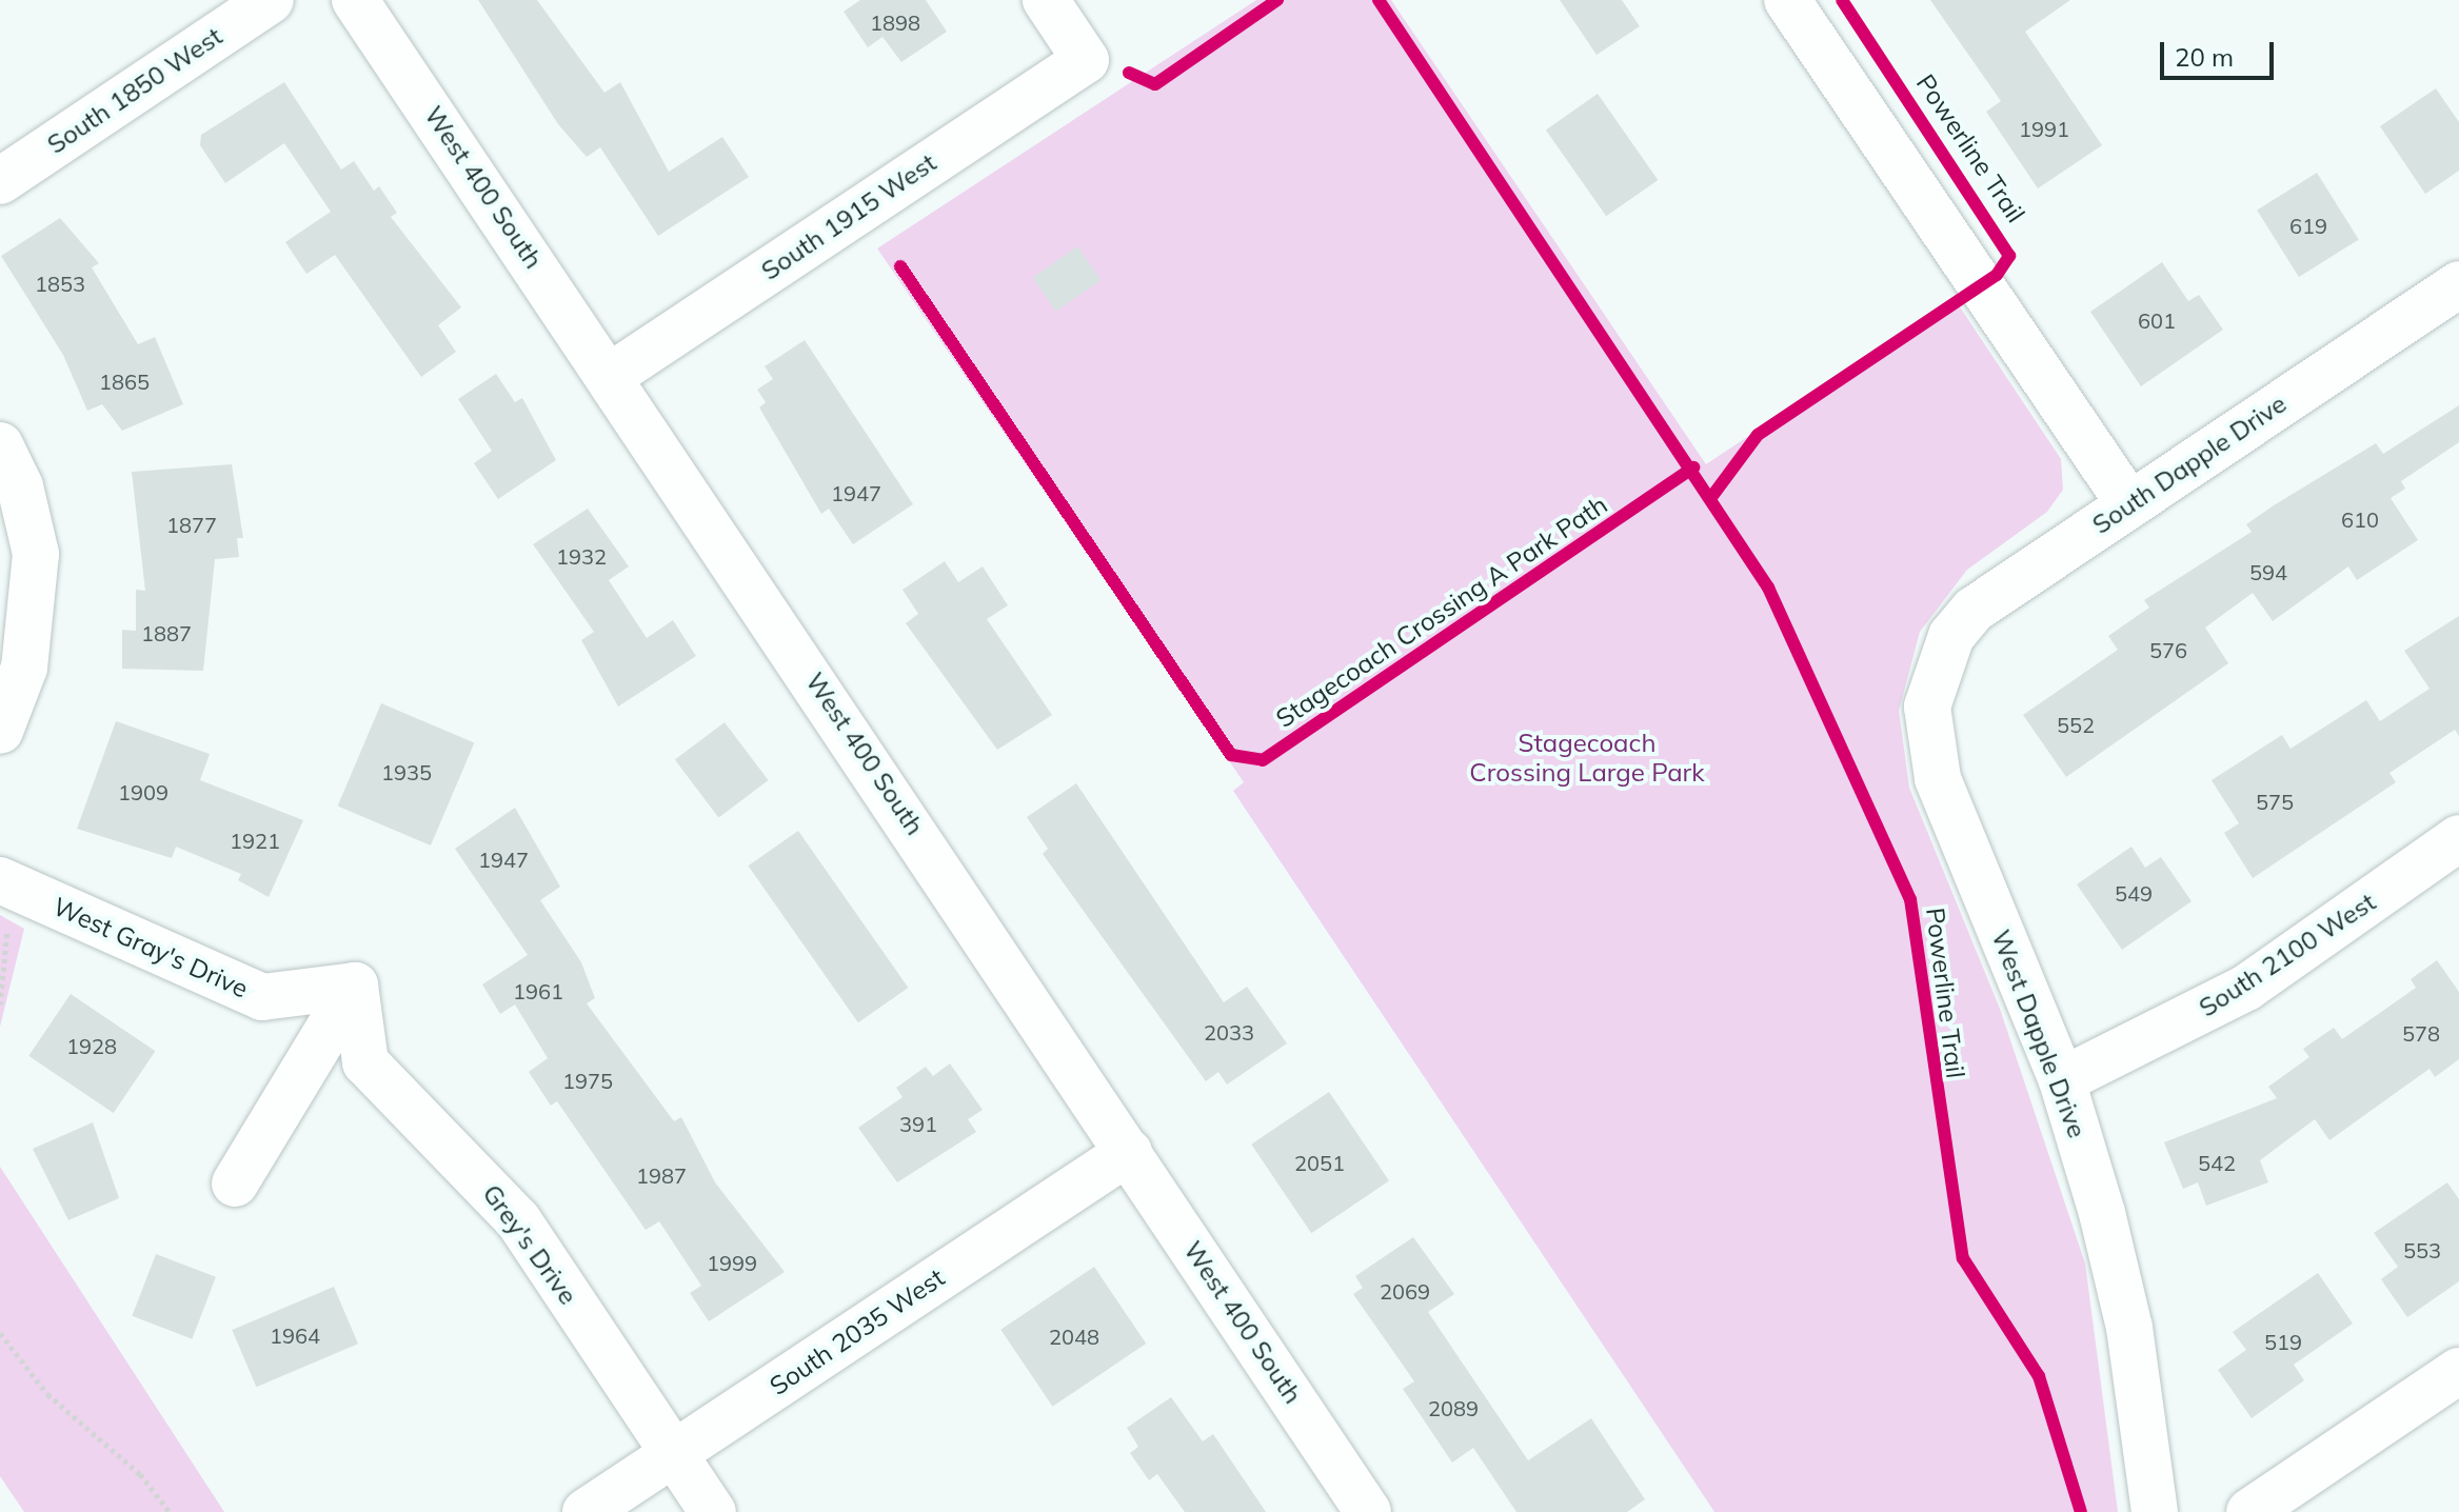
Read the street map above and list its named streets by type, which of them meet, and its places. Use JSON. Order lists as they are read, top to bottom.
{
  "streets": {
    "street": [
      "South 1850 West",
      "West 400 South",
      "South 1915 West",
      "South Dapple Drive",
      "West Gray's Drive",
      "South 2100 West",
      "West Dapple Drive",
      "Grey's Drive",
      "South 2035 West"
    ],
    "cycle path": ["Powerline Trail", "Stagecoach Crossing A Park Path"]
  },
  "crossings": [
    ["West 400 South", "South 1915 West"],
    ["West 400 South", "South 2035 West"],
    ["South Dapple Drive", "West Dapple Drive"],
    ["West Gray's Drive", "Grey's Drive"],
    ["South 2100 West", "West Dapple Drive"],
    ["Grey's Drive", "South 2035 West"]
  ],
  "parks": ["Stagecoach Crossing Large Park"],
  "house_numbers": [
    "1898",
    "1991",
    "619",
    "1853",
    "601",
    "1865",
    "1947",
    "610",
    "1877",
    "1932",
    "594",
    "1887",
    "576",
    "552",
    "1935",
    "1909",
    "575",
    "1921",
    "1947",
    "549",
    "1961",
    "2033",
    "578",
    "1928",
    "1975",
    "391",
    "2051",
    "542",
    "1987",
    "553",
    "1999",
    "2069",
    "1964",
    "2048",
    "519",
    "2089"
  ],
  "scale_bar": "20 m"
}
